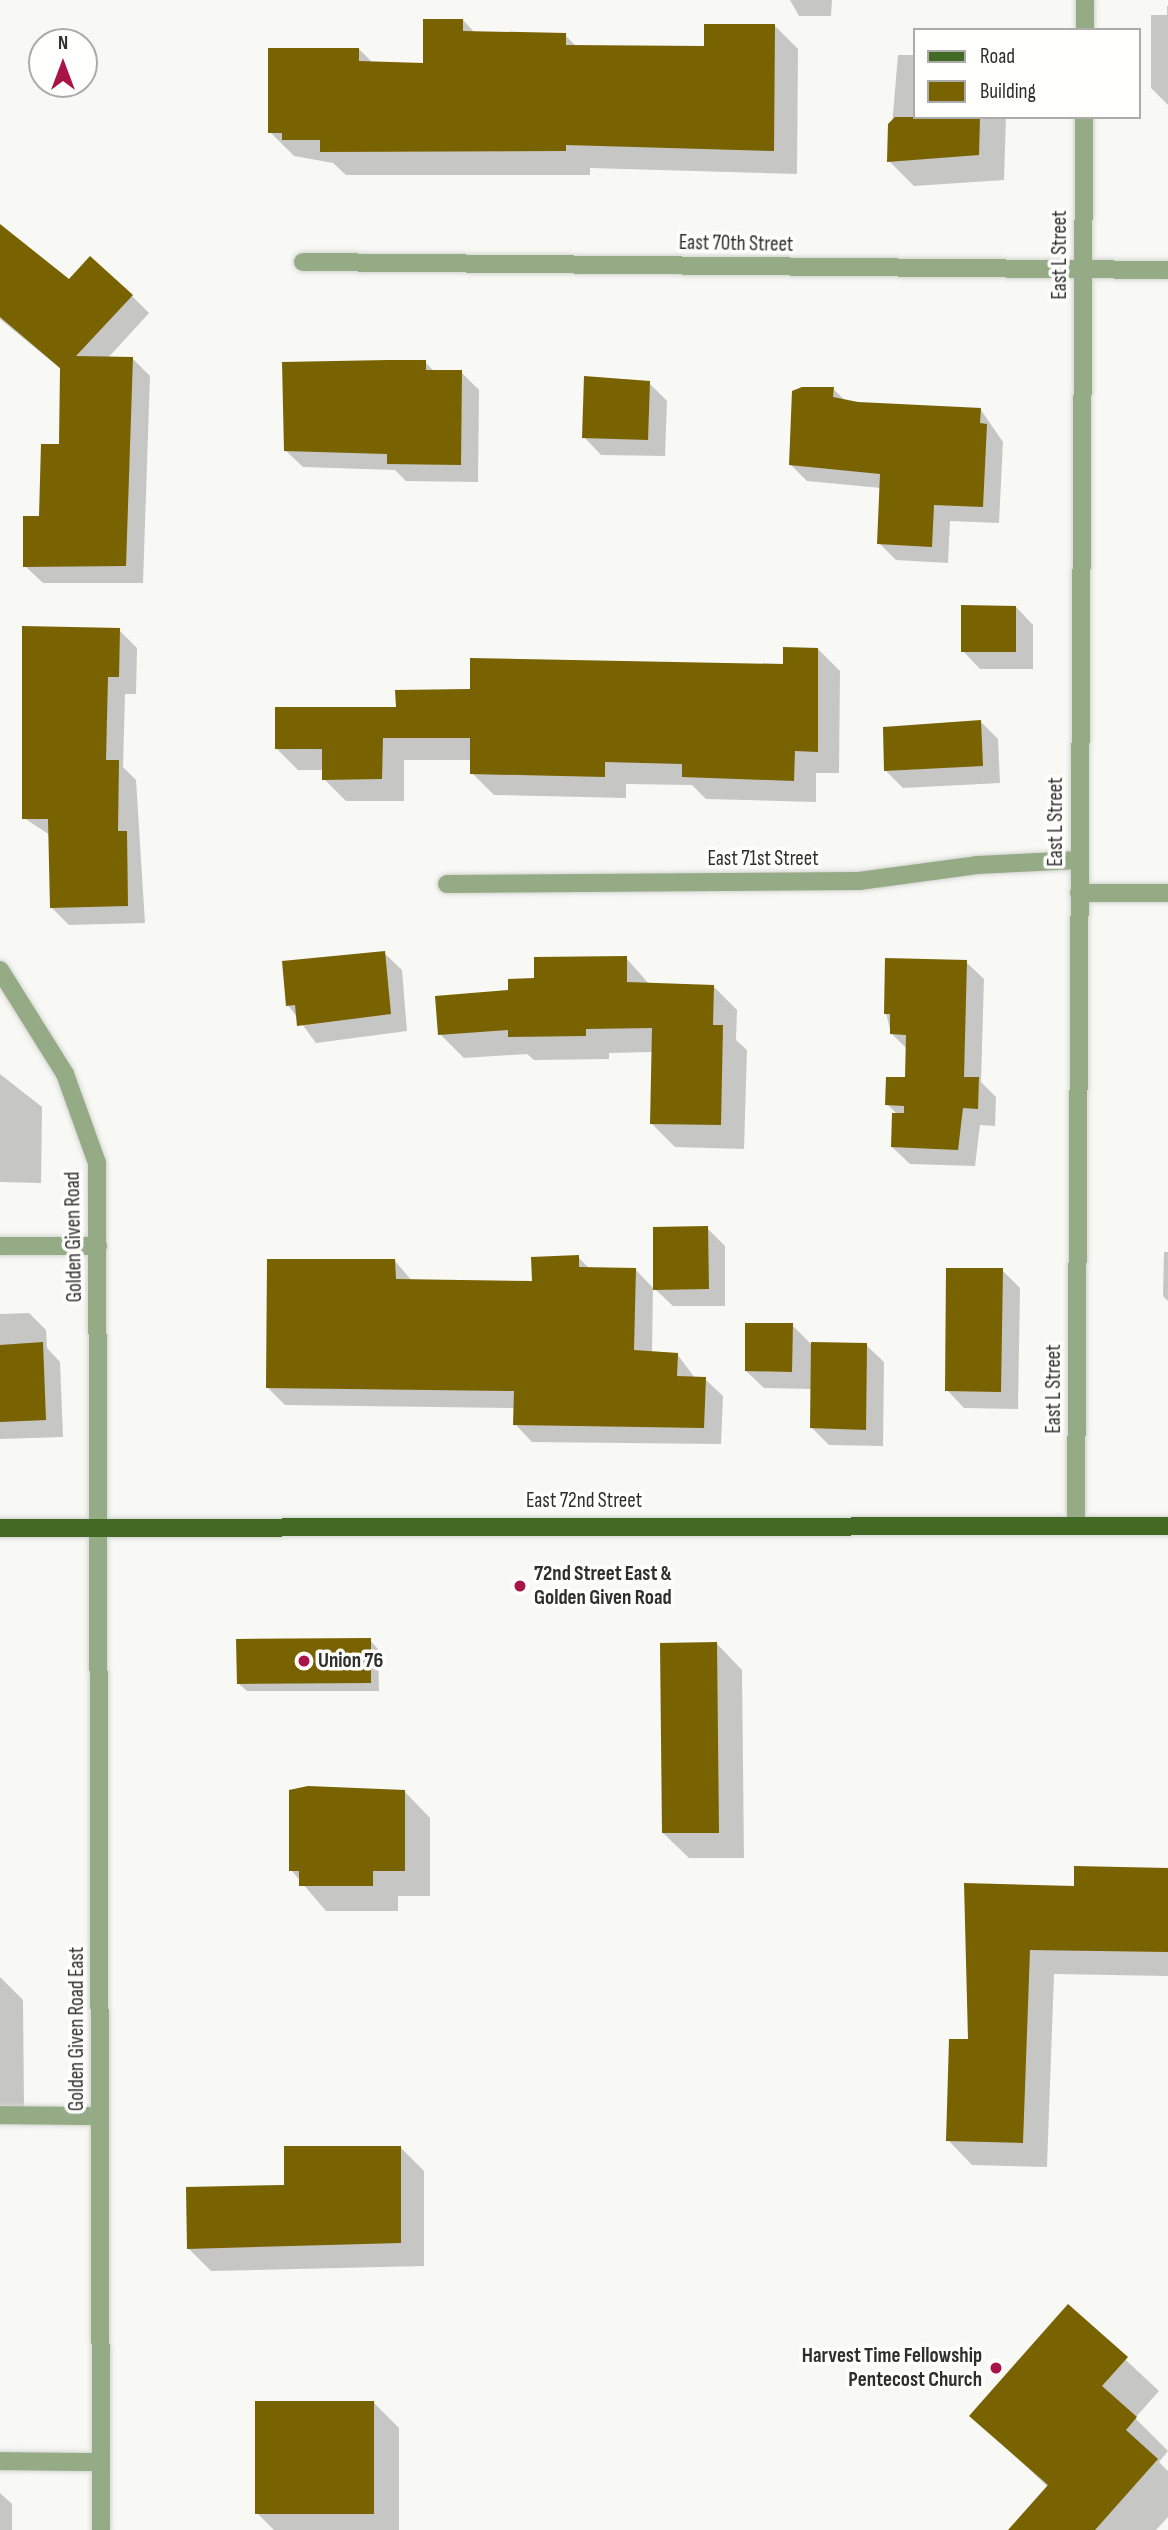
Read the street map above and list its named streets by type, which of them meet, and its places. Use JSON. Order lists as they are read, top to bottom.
{
  "streets": {
    "main road": ["East 72nd Street"],
    "street": [
      "East 70th Street",
      "East L Street",
      "East 71st Street",
      "Golden Given Road",
      "Golden Given Road East"
    ]
  },
  "crossings": [
    ["East 70th Street", "East L Street"],
    ["East L Street", "East 71st Street"],
    ["East L Street", "East 72nd Street"],
    ["Golden Given Road", "East 72nd Street"],
    ["Golden Given Road", "Golden Given Road East"],
    ["East 72nd Street", "Golden Given Road East"]
  ],
  "places": ["72nd Street East & Golden Given Road", "Union 76", "Harvest Time Fellowship Pentecost Church"],
  "legend": ["Road", "Building"],
  "north": "top"
}
